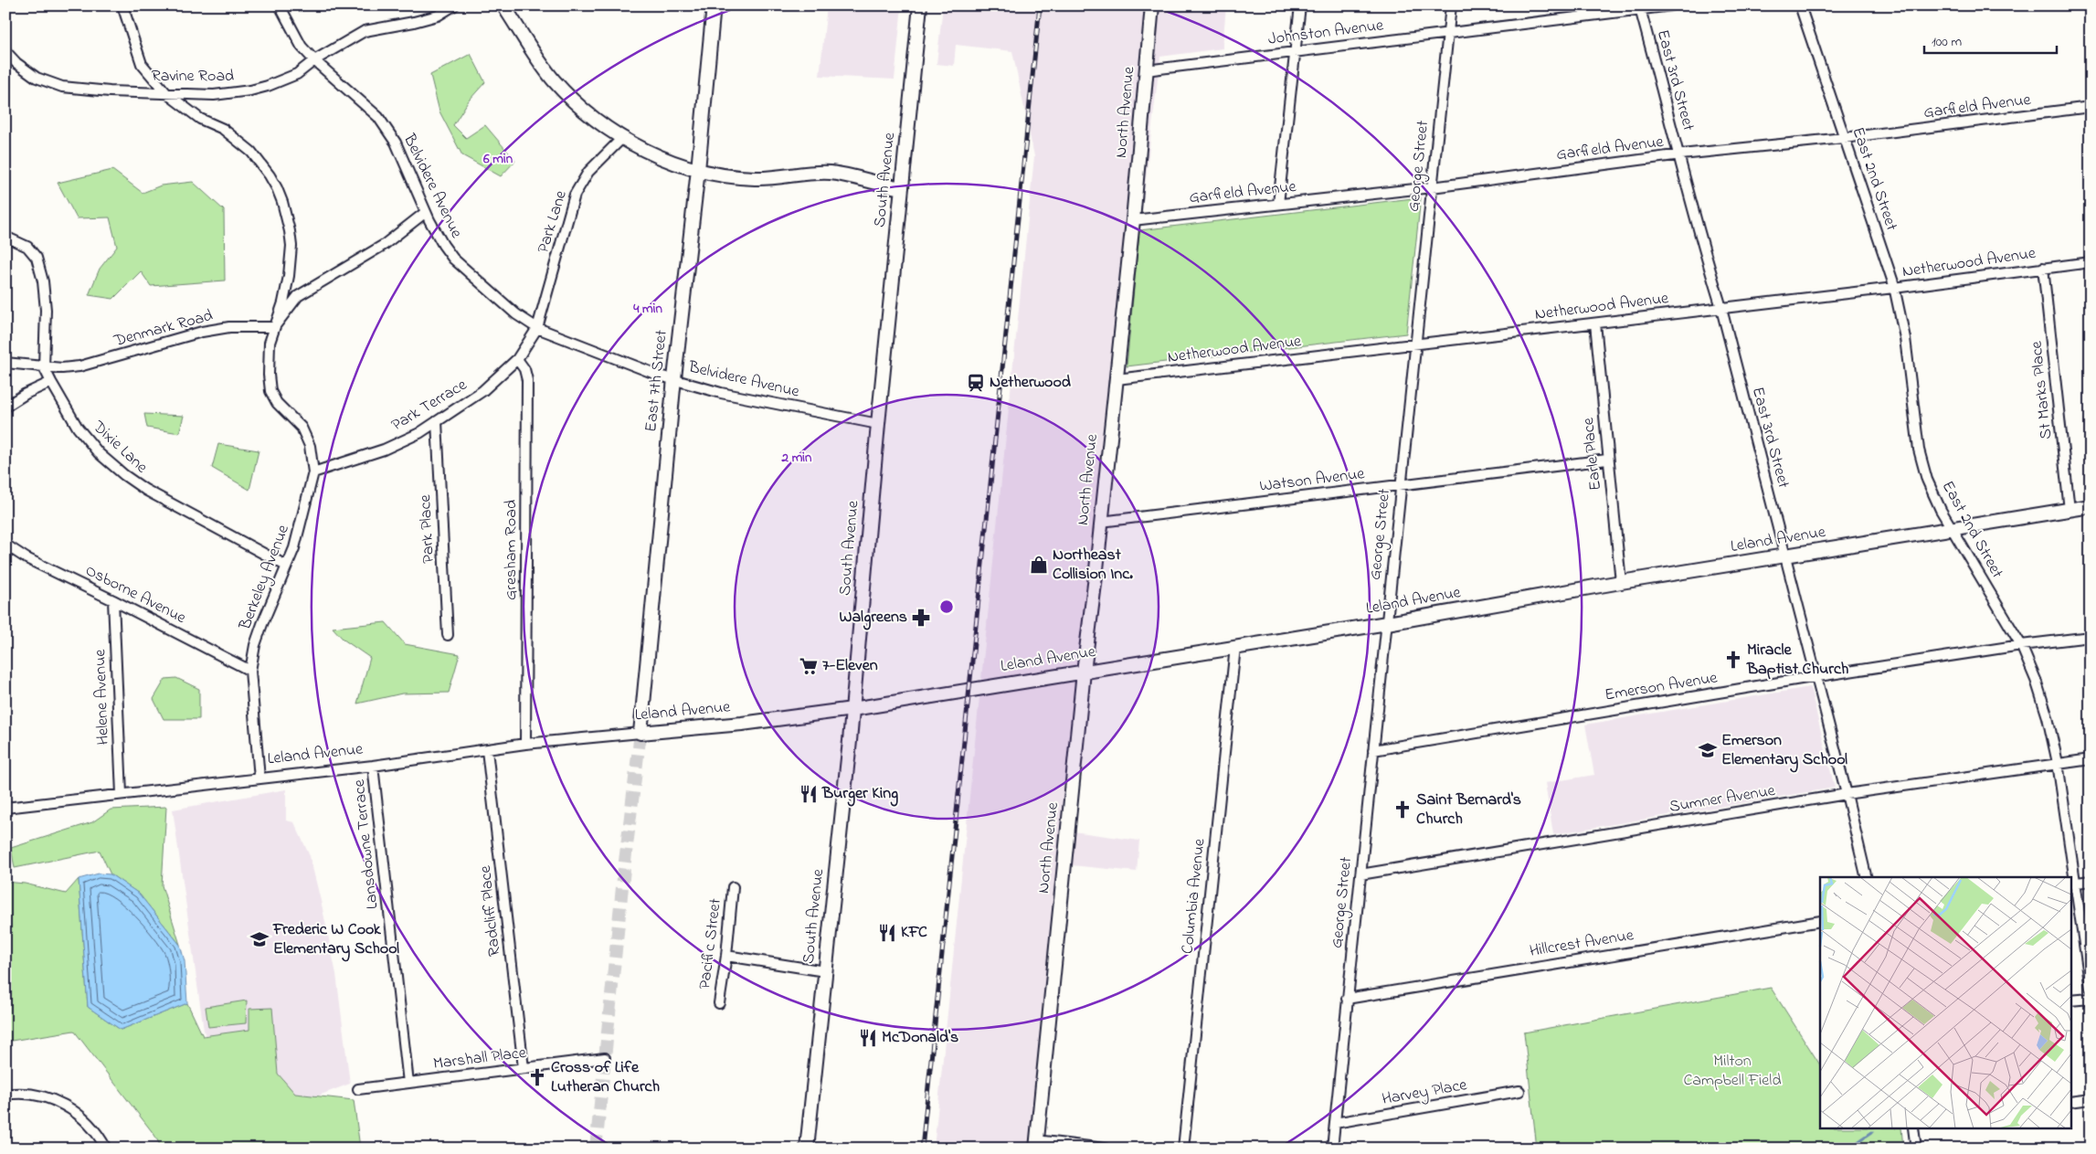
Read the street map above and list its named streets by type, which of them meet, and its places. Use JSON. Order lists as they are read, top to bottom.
{
  "streets": {
    "street": [
      "Johnston Avenue",
      "Ravine Road",
      "East 3rd Street",
      "Garfield Avenue",
      "North Avenue",
      "George Street",
      "East 2nd Street",
      "South Avenue",
      "Belvidere Avenue",
      "Park Lane",
      "Netherwood Avenue",
      "Denmark Road",
      "East 7th Street",
      "St Marks Place",
      "Park Terrace",
      "Dixie Lane",
      "Earle Place",
      "Watson Avenue",
      "Park Place",
      "Leland Avenue",
      "Gresham Road",
      "Berkeley Avenue",
      "Osborne Avenue",
      "Emerson Avenue",
      "Helene Avenue",
      "Sumner Avenue",
      "Lansdowne Terrace",
      "Columbia Avenue",
      "Radcliff Place",
      "Pacific Street",
      "Hillcrest Avenue",
      "Marshall Place",
      "Harvey Place"
    ]
  },
  "crossings": [
    ["Johnston Avenue", "East 3rd Street"],
    ["Johnston Avenue", "North Avenue"],
    ["Johnston Avenue", "George Street"],
    ["Ravine Road", "Belvidere Avenue"],
    ["Ravine Road", "Berkeley Avenue"],
    ["East 3rd Street", "Garfield Avenue"],
    ["East 3rd Street", "Netherwood Avenue"],
    ["East 3rd Street", "Leland Avenue"],
    ["East 3rd Street", "Emerson Avenue"],
    ["East 3rd Street", "Sumner Avenue"],
    ["Garfield Avenue", "North Avenue"],
    ["Garfield Avenue", "George Street"],
    ["Garfield Avenue", "East 2nd Street"],
    ["North Avenue", "Netherwood Avenue"],
    ["North Avenue", "Watson Avenue"],
    ["North Avenue", "Leland Avenue"],
    ["George Street", "Netherwood Avenue"],
    ["George Street", "Watson Avenue"],
    ["George Street", "Leland Avenue"],
    ["George Street", "Emerson Avenue"],
    ["George Street", "Sumner Avenue"],
    ["George Street", "Hillcrest Avenue"],
    ["George Street", "Harvey Place"],
    ["East 2nd Street", "Netherwood Avenue"],
    ["East 2nd Street", "Leland Avenue"],
    ["East 2nd Street", "Emerson Avenue"],
    ["East 2nd Street", "Sumner Avenue"],
    ["South Avenue", "Belvidere Avenue"],
    ["South Avenue", "Leland Avenue"],
    ["Belvidere Avenue", "Park Lane"],
    ["Belvidere Avenue", "East 7th Street"],
    ["Belvidere Avenue", "Park Terrace"],
    ["Park Lane", "Park Terrace"],
    ["Netherwood Avenue", "St Marks Place"],
    ["Netherwood Avenue", "Earle Place"],
    ["Denmark Road", "Dixie Lane"],
    ["Denmark Road", "Berkeley Avenue"],
    ["East 7th Street", "Leland Avenue"],
    ["St Marks Place", "Leland Avenue"],
    ["Park Terrace", "Park Place"],
    ["Park Terrace", "Gresham Road"],
    ["Park Terrace", "Berkeley Avenue"],
    ["Dixie Lane", "Berkeley Avenue"],
    ["Earle Place", "Watson Avenue"],
    ["Earle Place", "Leland Avenue"],
    ["Leland Avenue", "Gresham Road"],
    ["Leland Avenue", "Berkeley Avenue"],
    ["Leland Avenue", "Helene Avenue"],
    ["Leland Avenue", "Lansdowne Terrace"],
    ["Leland Avenue", "Columbia Avenue"],
    ["Leland Avenue", "Radcliff Place"],
    ["Berkeley Avenue", "Osborne Avenue"],
    ["Osborne Avenue", "Helene Avenue"],
    ["Lansdowne Terrace", "Marshall Place"],
    ["Radcliff Place", "Marshall Place"]
  ],
  "parks": ["Milton Campbell Field"],
  "places": {
    "station": ["Netherwood"],
    "shop": ["Northeast Collision Inc."],
    "pharmacy": ["Walgreens"],
    "church": ["Miracle Baptist Church", "Saint Bernard's Church", "Cross of Life Lutheran Church"],
    "supermarket": ["7-Eleven"],
    "school or university": ["Emerson Elementary School", "Frederic W Cook Elementary School"],
    "restaurant": ["Burger King", "KFC", "McDonald's"]
  },
  "scale_bar": "100 m",
  "rings": ["6 min", "4 min", "2 min"]
}
